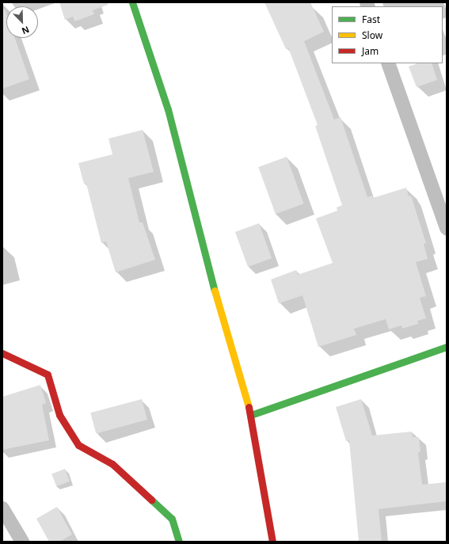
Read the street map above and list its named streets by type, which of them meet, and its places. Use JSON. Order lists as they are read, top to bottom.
{
  "legend": ["Fast", "Slow", "Jam"],
  "north": "bottom right"
}
